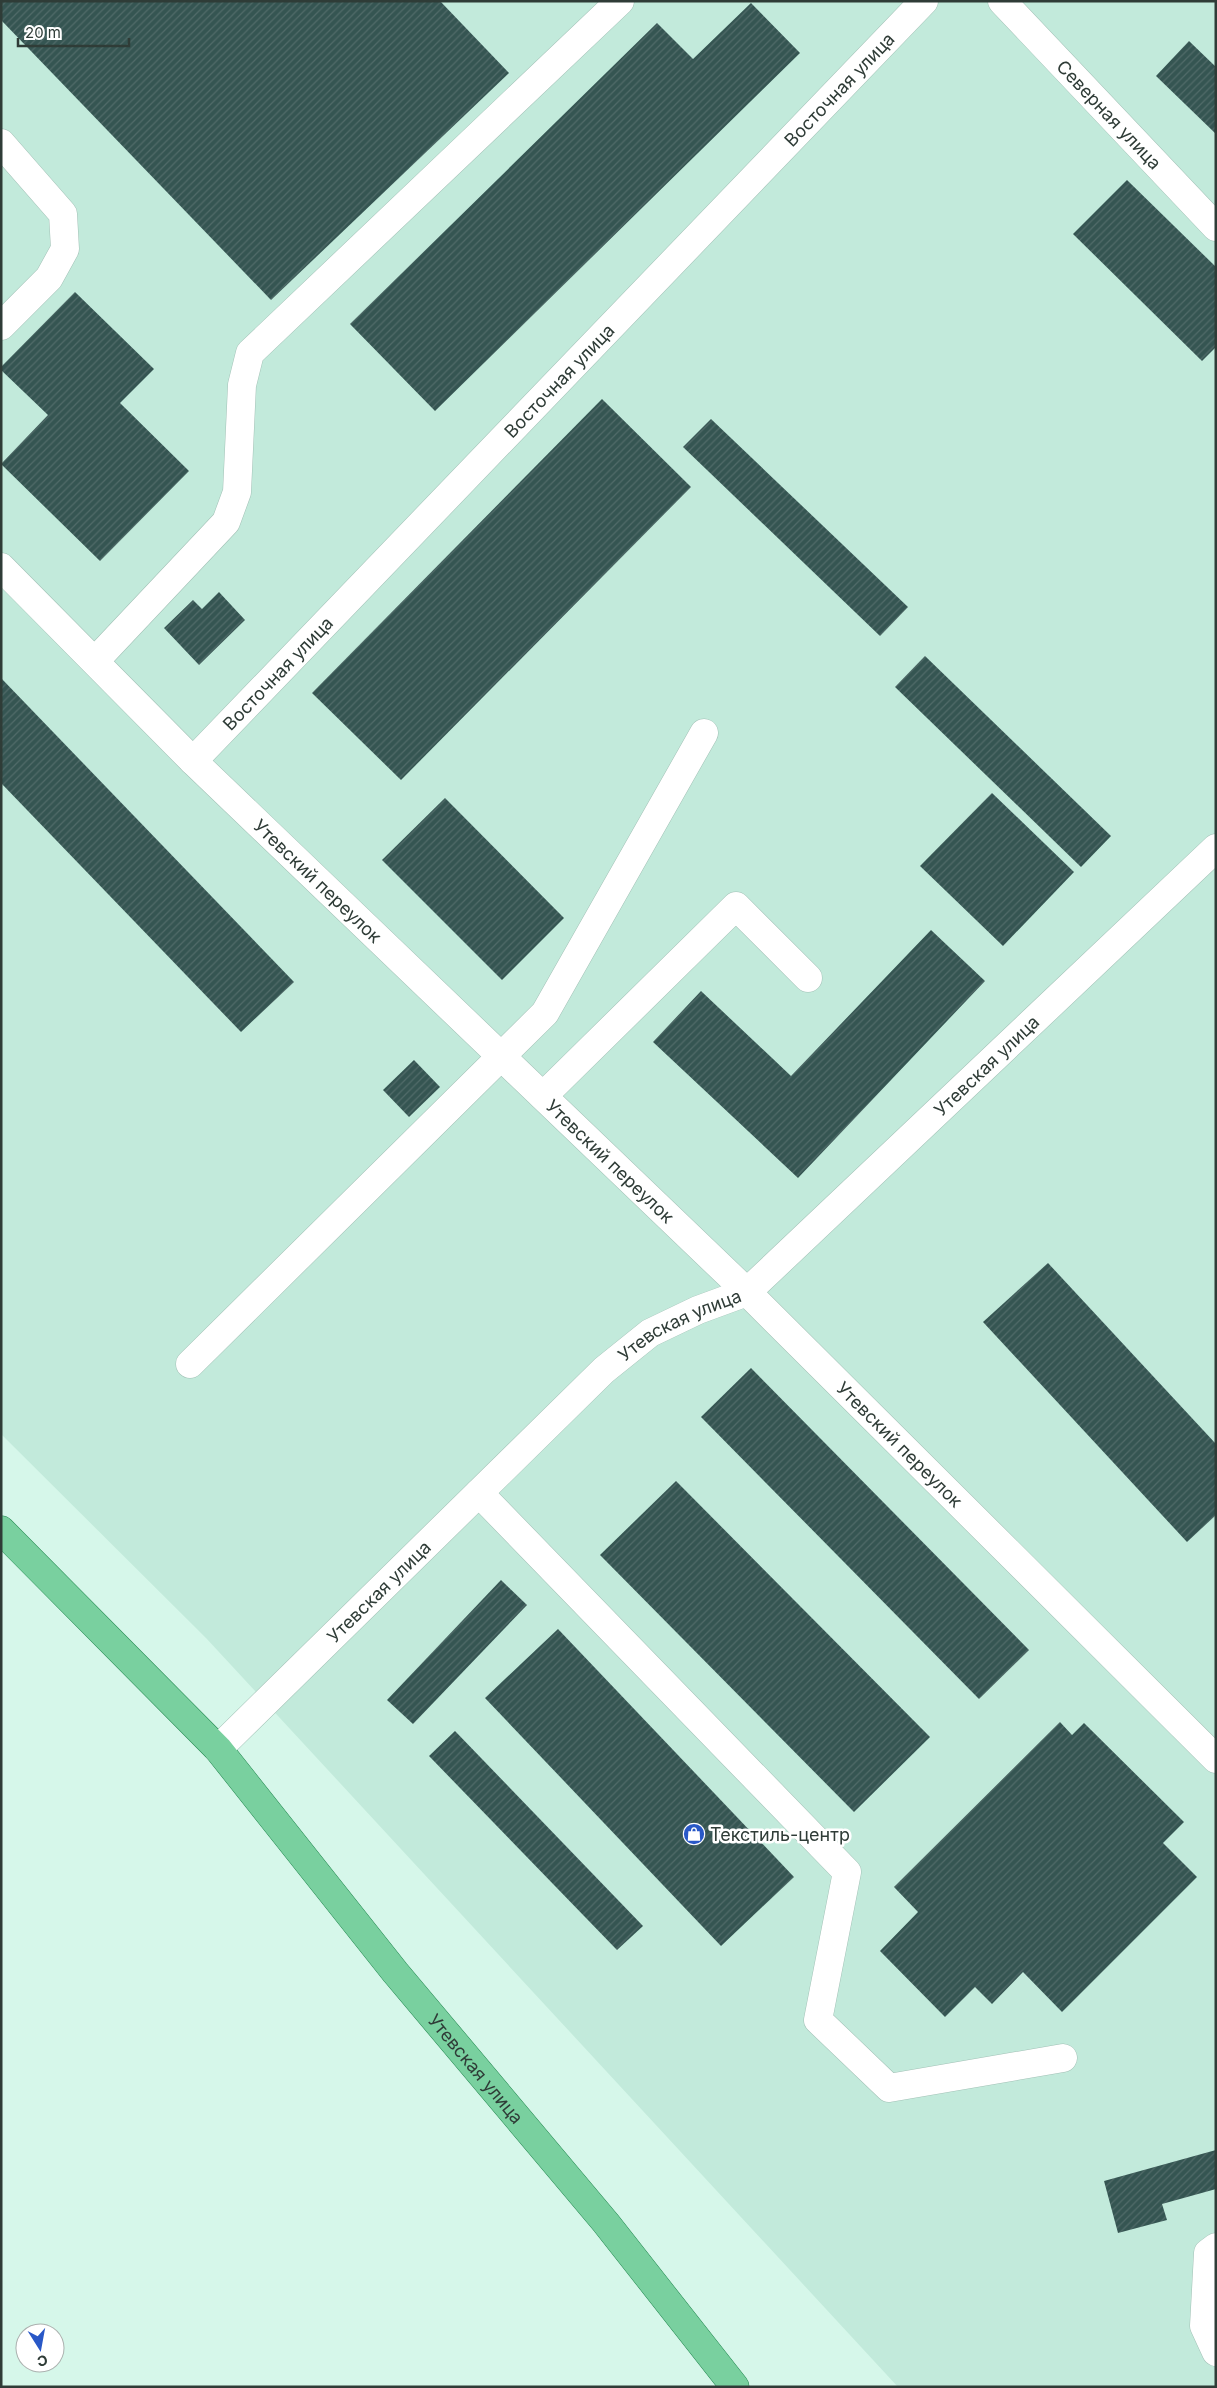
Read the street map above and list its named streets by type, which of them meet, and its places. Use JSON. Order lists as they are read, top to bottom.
{
  "streets": {
    "main road": ["Утевская улица"],
    "street": ["Восточная улица", "Северная улица", "Утевский переулок"]
  },
  "crossings": [
    ["Восточная улица", "Утевский переулок"],
    ["Утевский переулок", "Утевская улица"]
  ],
  "places": {
    "shop": ["Текстиль-центр"]
  },
  "scale_bar": "20 m",
  "north": "bottom"
}
